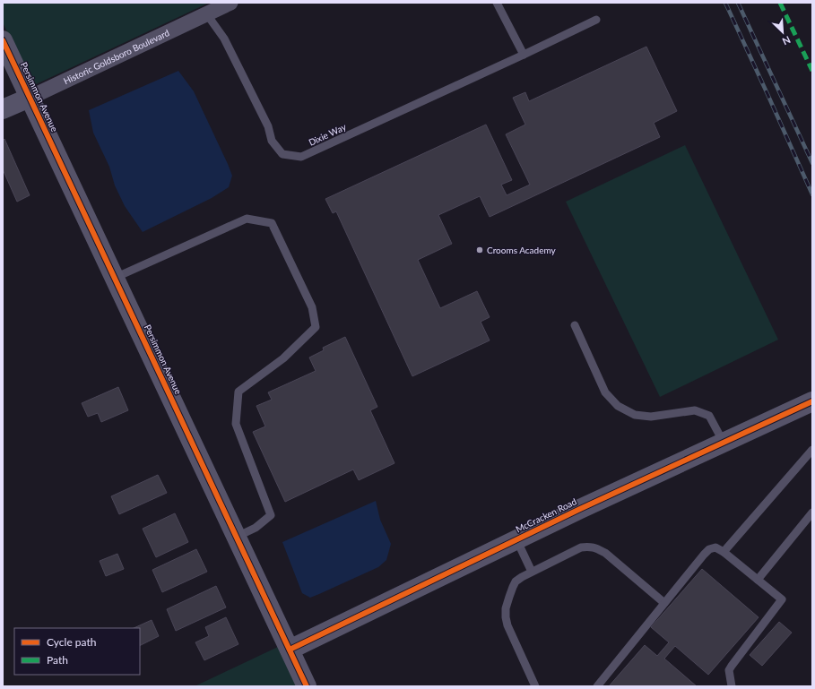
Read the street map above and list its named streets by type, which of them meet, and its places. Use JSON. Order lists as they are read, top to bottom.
{
  "streets": {
    "street": ["Historic Goldsboro Boulevard", "Persimmon Avenue", "McCracken Road"],
    "lane": ["Dixie Way"]
  },
  "crossings": [
    ["Historic Goldsboro Boulevard", "Persimmon Avenue"],
    ["Historic Goldsboro Boulevard", "Dixie Way"],
    ["Persimmon Avenue", "McCracken Road"]
  ],
  "places": ["Crooms Academy"],
  "legend": ["Cycle path", "Path"],
  "north": "bottom right"
}
